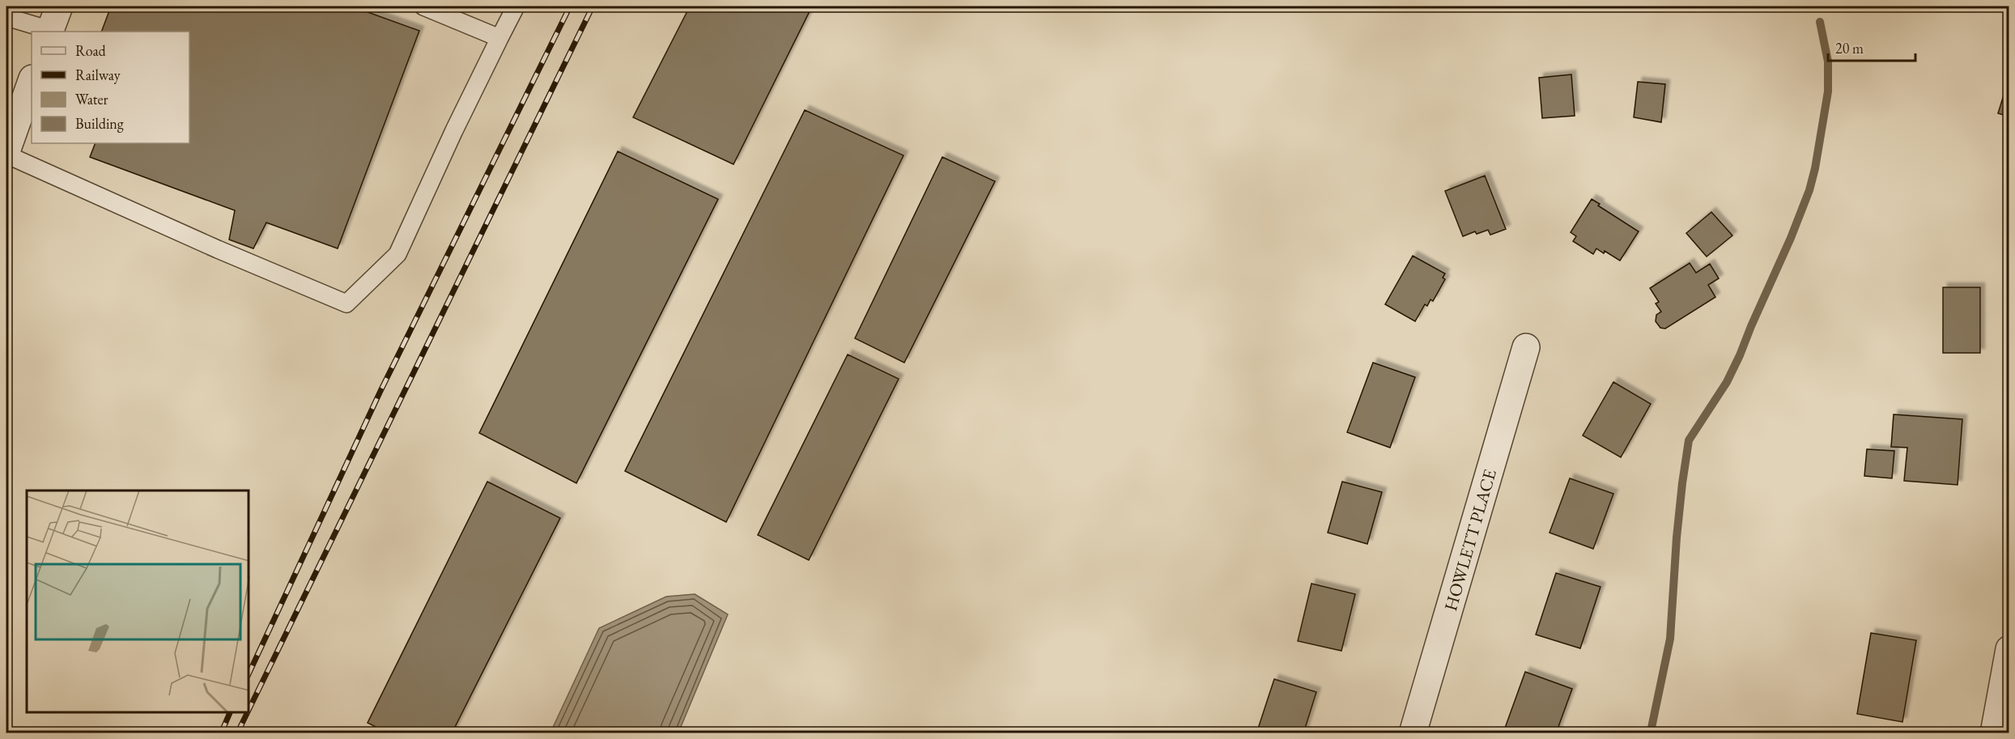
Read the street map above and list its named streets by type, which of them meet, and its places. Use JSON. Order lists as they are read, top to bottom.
{
  "streets": {
    "street": ["HOWLETT PLACE"]
  },
  "legend": [
    "Road",
    "Railway",
    "Water",
    "Building"
  ],
  "scale_bar": "20 m"
}
